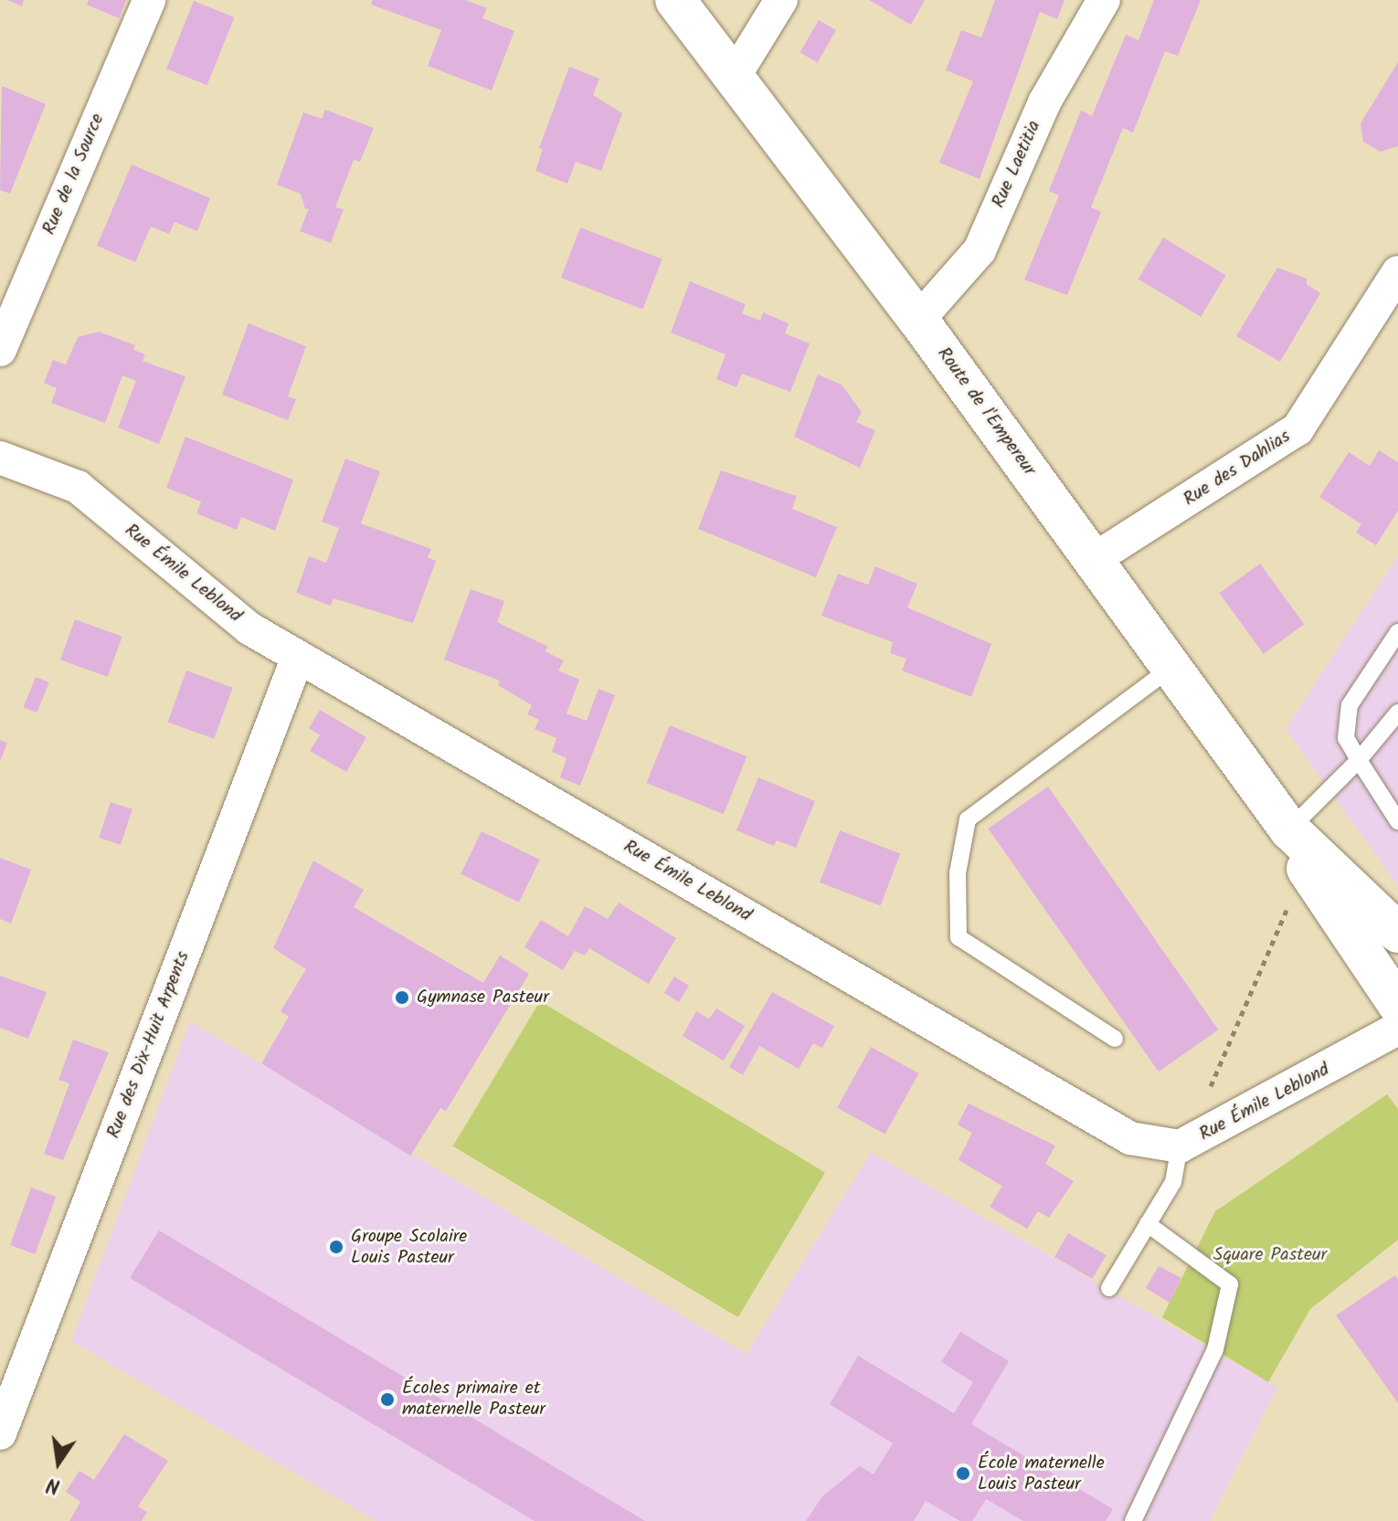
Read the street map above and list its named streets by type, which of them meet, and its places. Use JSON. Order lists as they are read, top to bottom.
{
  "streets": {
    "main road": ["Route de l'Empereur"],
    "street": [
      "Rue Laetitia",
      "Rue de la Source",
      "Rue des Dahlias",
      "Rue Émile Leblond",
      "Rue des Dix-Huit Arpents"
    ]
  },
  "crossings": [
    ["Rue Laetitia", "Route de l'Empereur"],
    ["Route de l'Empereur", "Rue des Dahlias"],
    ["Rue Émile Leblond", "Rue des Dix-Huit Arpents"]
  ],
  "parks": ["Square Pasteur"],
  "places": [
    "Gymnase Pasteur",
    "Groupe Scolaire Louis Pasteur",
    "Écoles primaire et maternelle Pasteur",
    "École maternelle Louis Pasteur"
  ],
  "north": "bottom"
}
